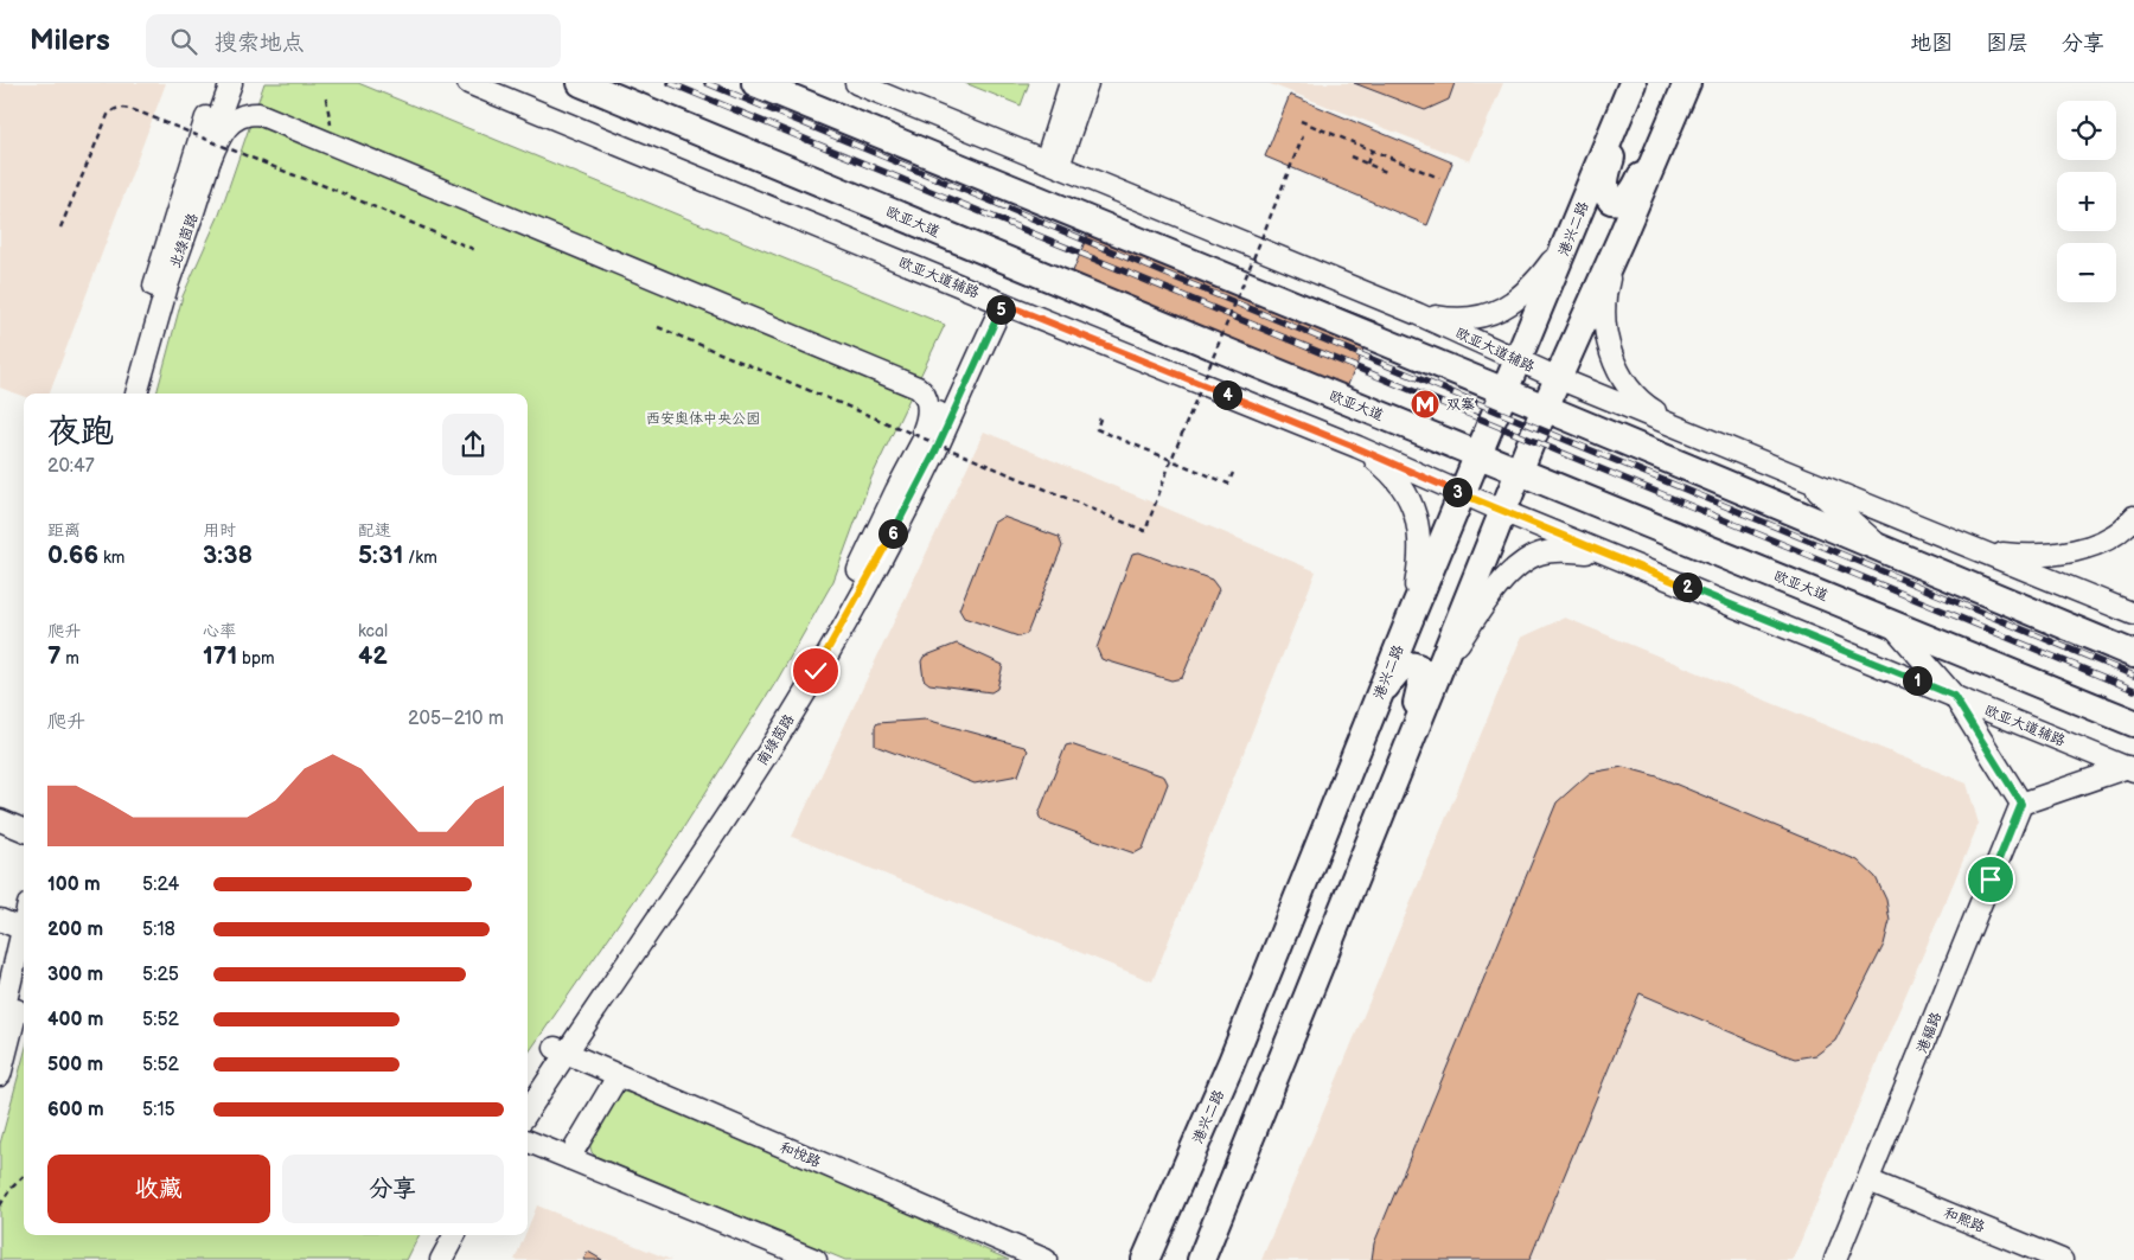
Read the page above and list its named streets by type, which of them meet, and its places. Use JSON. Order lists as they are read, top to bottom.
{
  "streets": {
    "main road": ["欧亚大道", "港兴二路"],
    "street": [
      "北绿茵路",
      "欧亚大道辅路",
      "南绿茵路",
      "港福路",
      "和悦路",
      "和熙路"
    ]
  },
  "crossings": [
    ["欧亚大道", "港兴二路"],
    ["港兴二路", "欧亚大道辅路"],
    ["欧亚大道辅路", "南绿茵路"],
    ["南绿茵路", "和悦路"],
    ["港福路", "和熙路"]
  ],
  "parks": ["西安奥体中央公园"],
  "places": {
    "metro station": ["双寨"]
  },
  "page": {
    "header": "Milers",
    "search": "搜索地点",
    "nav": ["地图", "图层", "分享"],
    "map_buttons": ["+", "−"],
    "pins": [
      "5",
      "4",
      "3",
      "6",
      "2",
      "1"
    ],
    "heading": ["夜跑", "20:47"],
    "stats": [
      ["距离", "0.66 km"],
      ["用时", "3:38"],
      ["配速", "5:31 /km"],
      ["爬升", "7 m"],
      ["心率", "171 bpm"],
      ["kcal", "42"]
    ],
    "chart": ["爬升", "205–210 m"],
    "list": [
      {
        "name": "100 m",
        "note": "5:24"
      },
      {
        "name": "200 m",
        "note": "5:18"
      },
      {
        "name": "300 m",
        "note": "5:25"
      },
      {
        "name": "400 m",
        "note": "5:52"
      },
      {
        "name": "500 m",
        "note": "5:52"
      },
      {
        "name": "600 m",
        "note": "5:15"
      }
    ],
    "buttons": ["收藏", "分享"]
  }
}
